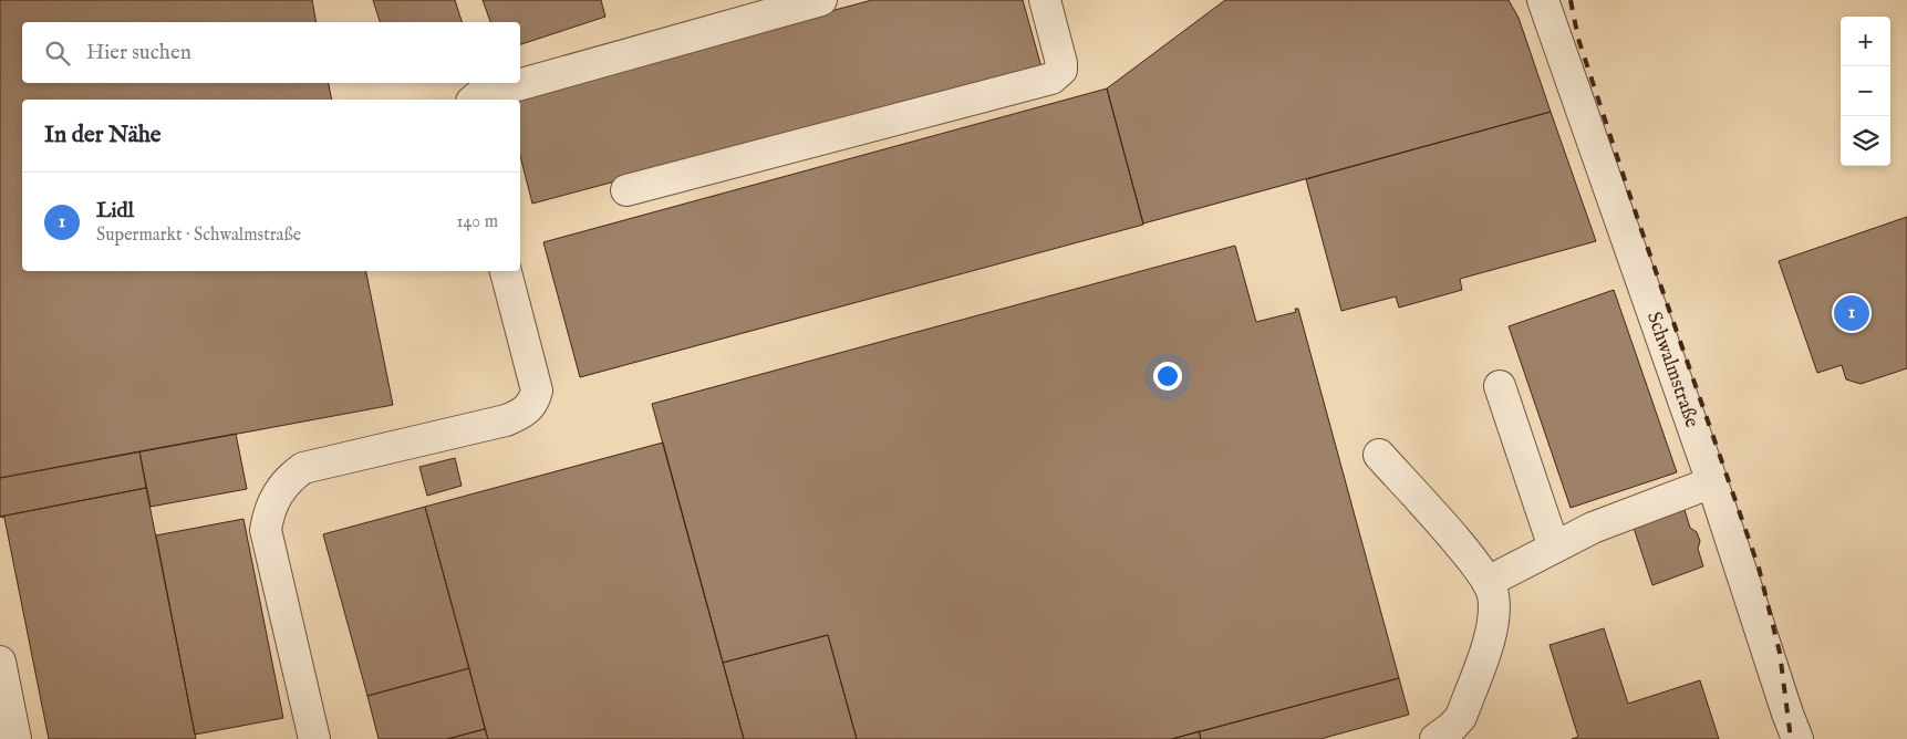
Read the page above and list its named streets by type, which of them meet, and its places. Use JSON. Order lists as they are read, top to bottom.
{
  "streets": {
    "street": ["Schwalmstraße"]
  },
  "page": {
    "map_buttons": ["+", "−"],
    "search": "Hier suchen",
    "heading": "In der Nähe",
    "list": [
      {
        "mark": "1",
        "name": "Lidl",
        "note": "Supermarkt · Schwalmstraße",
        "value": "140 m"
      }
    ],
    "pins": "1"
  }
}
